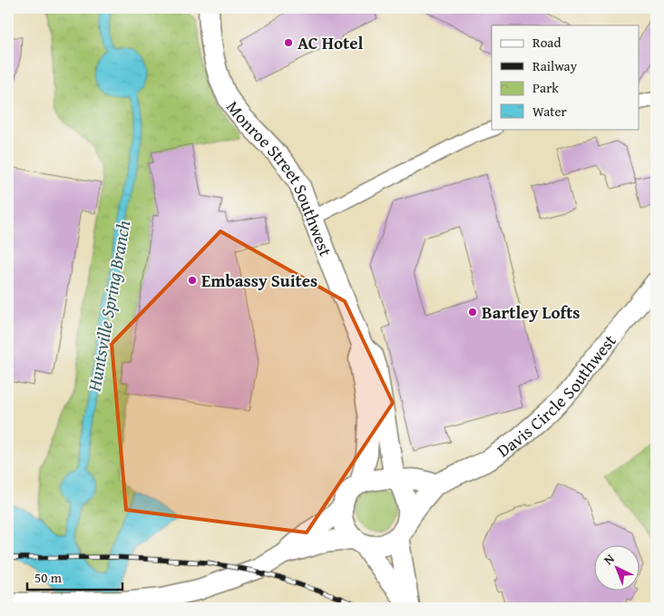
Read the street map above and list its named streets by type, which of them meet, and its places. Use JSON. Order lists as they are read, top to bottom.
{
  "streets": {
    "street": ["Monroe Street Southwest", "Davis Circle Southwest"]
  },
  "water": ["Huntsville Spring Branch"],
  "places": ["AC Hotel", "Embassy Suites", "Bartley Lofts"],
  "legend": [
    "Road",
    "Railway",
    "Park",
    "Water"
  ],
  "scale_bar": "50 m",
  "north": "top left"
}
